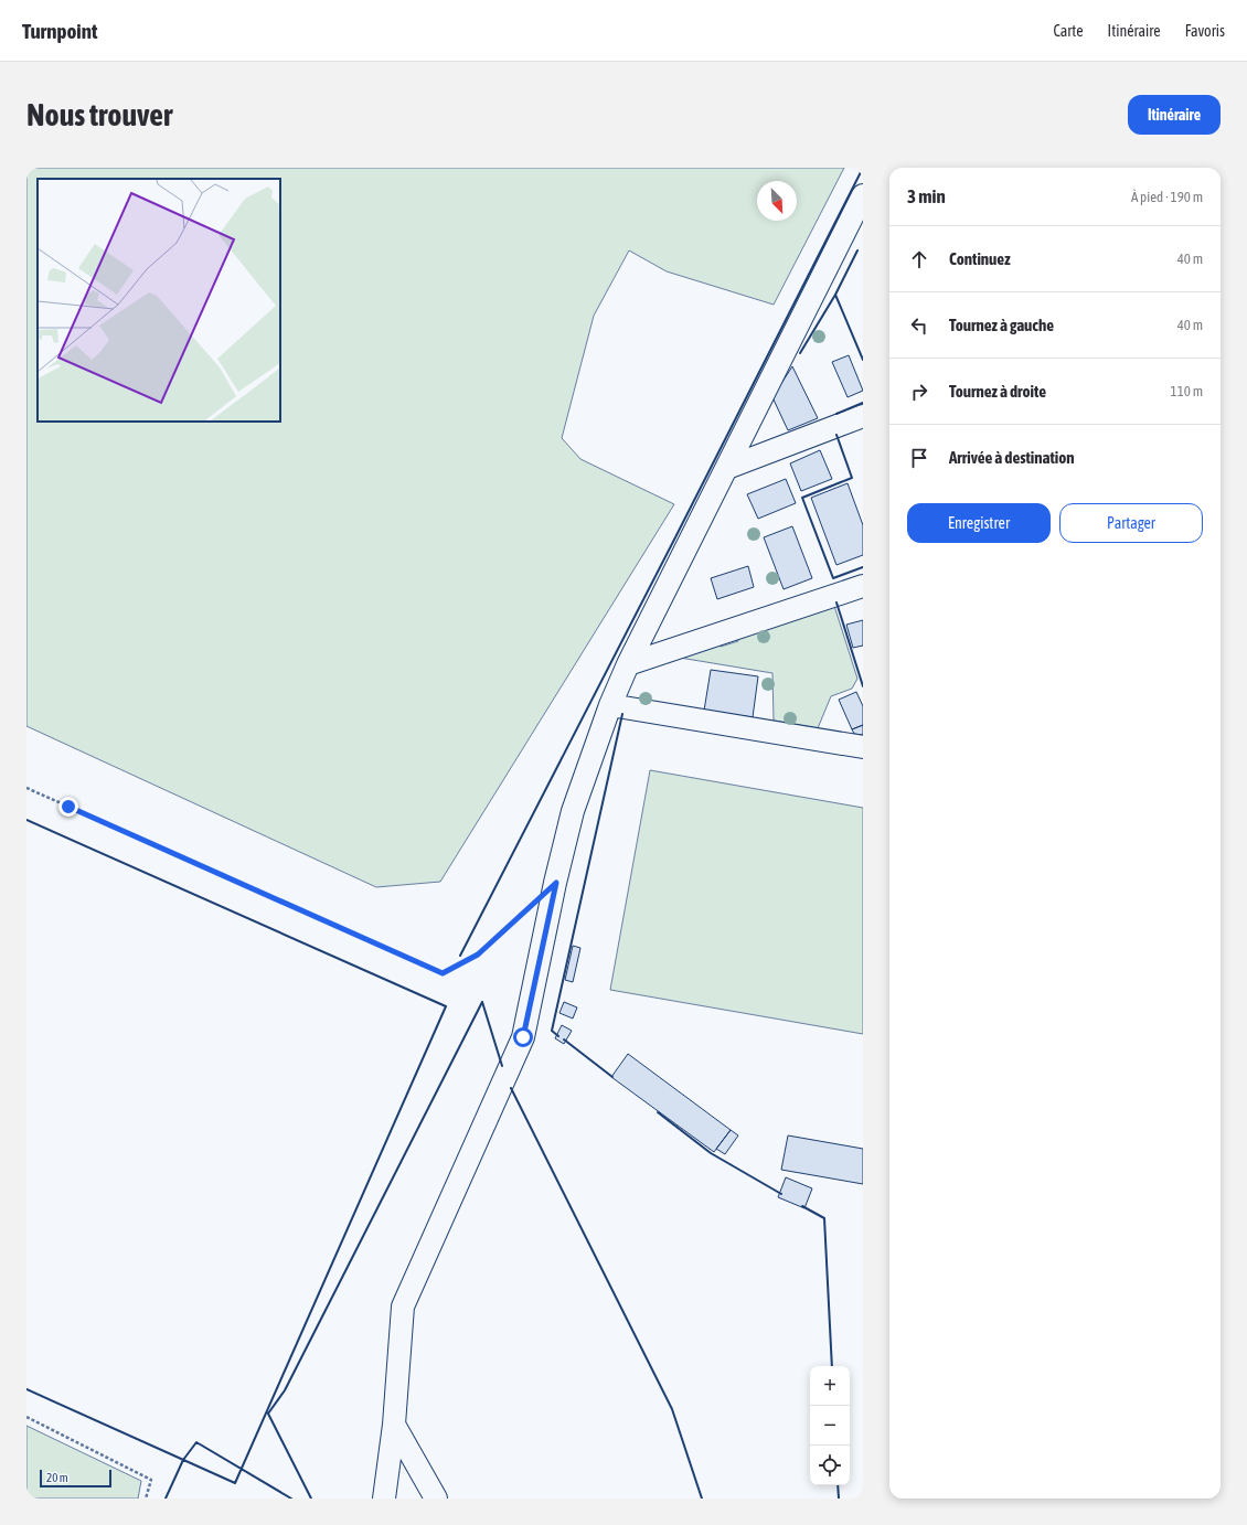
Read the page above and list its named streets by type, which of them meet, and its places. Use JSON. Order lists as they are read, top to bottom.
{
  "scale_bar": "20 m",
  "north": "bottom right",
  "page": {
    "header": "Turnpoint",
    "nav": ["Carte", "Itinéraire", "Favoris"],
    "buttons": [
      "Itinéraire",
      ["Enregistrer", "Partager"]
    ],
    "title": "Nous trouver",
    "heading": ["3 min", "À pied · 190 m"],
    "list": [
      ["Continuez", "40 m"],
      ["Tournez à gauche", "40 m"],
      ["Tournez à droite", "110 m"],
      "Arrivée à destination"
    ],
    "map_buttons": ["+", "−"],
    "scale": "20 m"
  }
}
